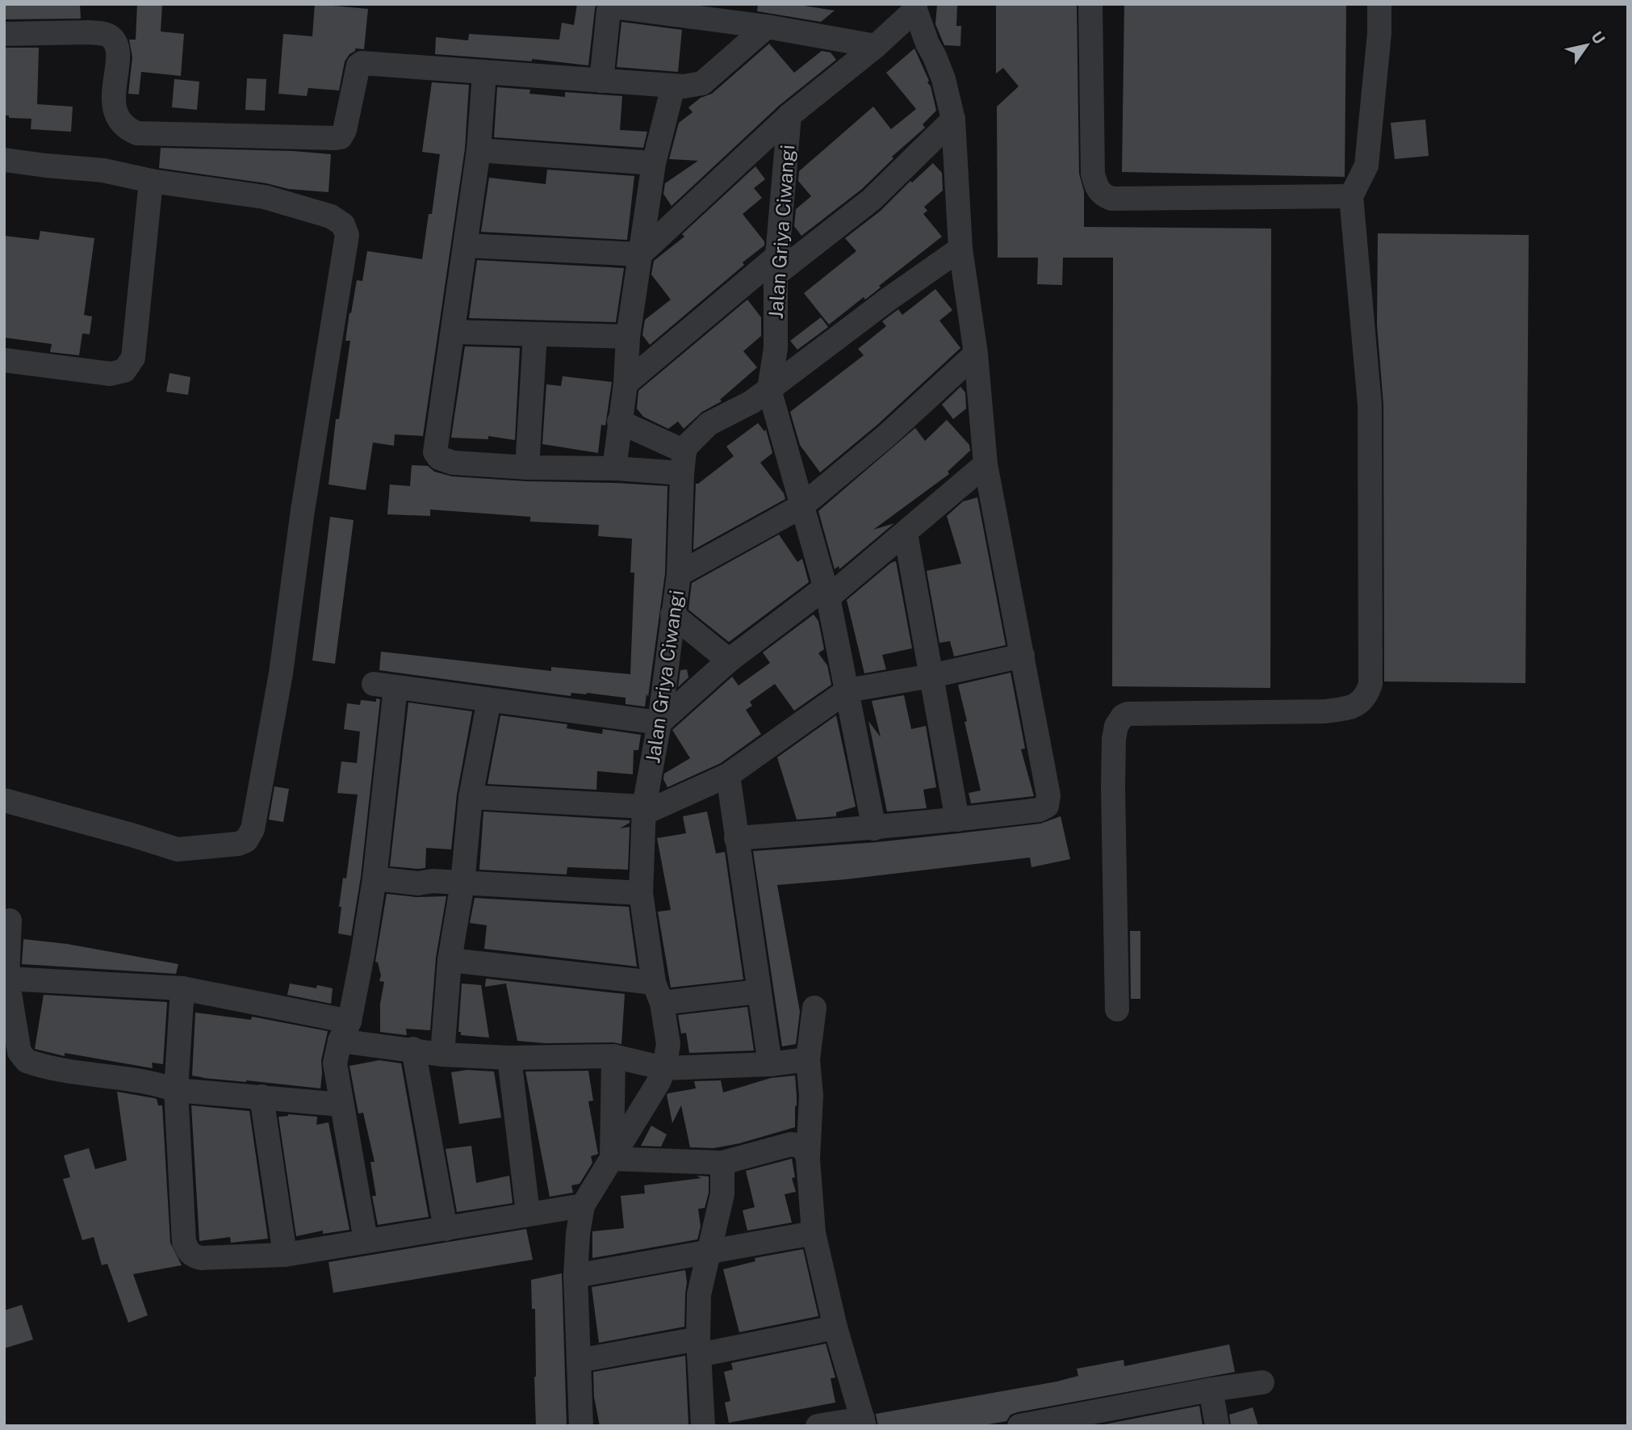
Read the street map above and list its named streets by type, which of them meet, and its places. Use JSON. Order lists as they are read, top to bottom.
{
  "streets": {
    "street": ["Jalan Griya Ciwangi"]
  },
  "north": "top right"
}
